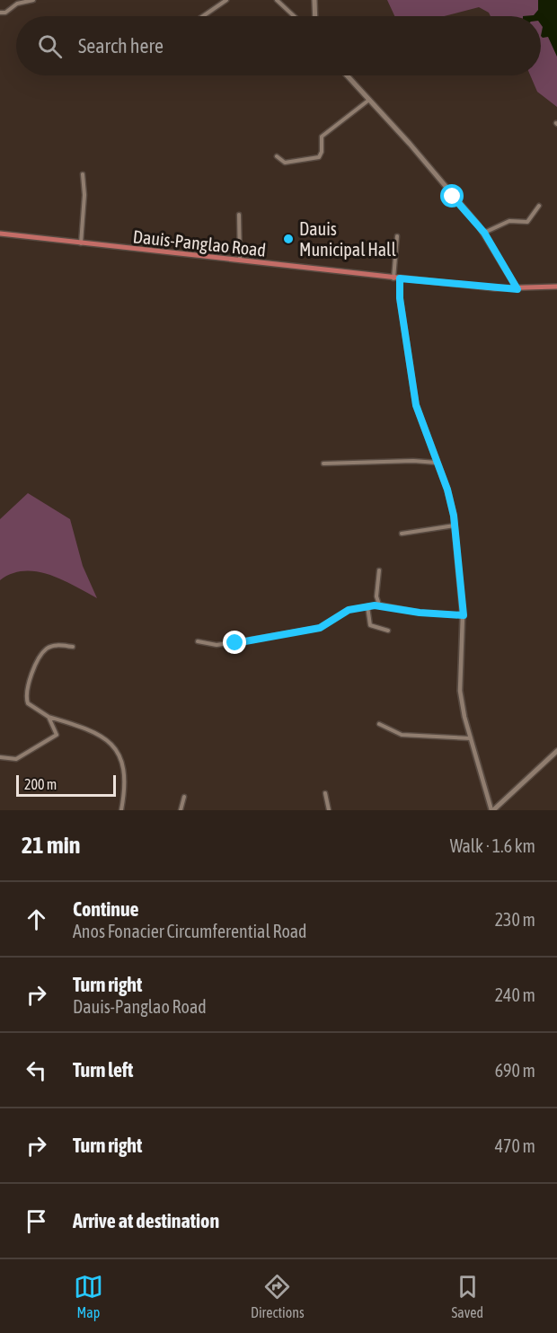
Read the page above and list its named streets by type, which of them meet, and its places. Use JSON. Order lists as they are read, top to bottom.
{
  "streets": {
    "main road": ["Dauis-Panglao Road"]
  },
  "places": ["Dauis Municipal Hall"],
  "scale_bar": "200 m",
  "page": {
    "search": "Search here",
    "scale": "200 m",
    "heading": ["21 min", "Walk · 1.6 km"],
    "list": [
      ["Continue", "Anos Fonacier Circumferential Road", "230 m"],
      ["Turn right", "Dauis-Panglao Road", "240 m"],
      ["Turn left", "690 m"],
      ["Turn right", "470 m"],
      "Arrive at destination"
    ],
    "nav": ["Map", "Directions", "Saved"]
  }
}
